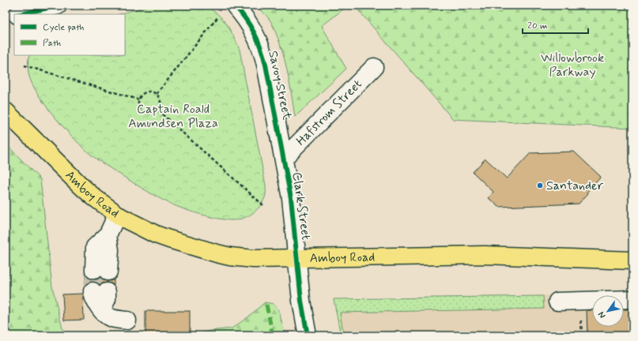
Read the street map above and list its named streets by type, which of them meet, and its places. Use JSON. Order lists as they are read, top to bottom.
{
  "streets": {
    "main road": ["Amboy Road"],
    "street": ["Savoy Street", "Hafstrom Street", "Clark Street"]
  },
  "crossings": [
    ["Savoy Street", "Hafstrom Street"],
    ["Savoy Street", "Clark Street"],
    ["Hafstrom Street", "Clark Street"],
    ["Amboy Road", "Clark Street"]
  ],
  "parks": ["Willowbrook Parkway", "Captain Roald Amundsen Plaza"],
  "places": ["Santander"],
  "legend": ["Cycle path", "Path"],
  "scale_bar": "20 m",
  "north": "bottom left"
}
